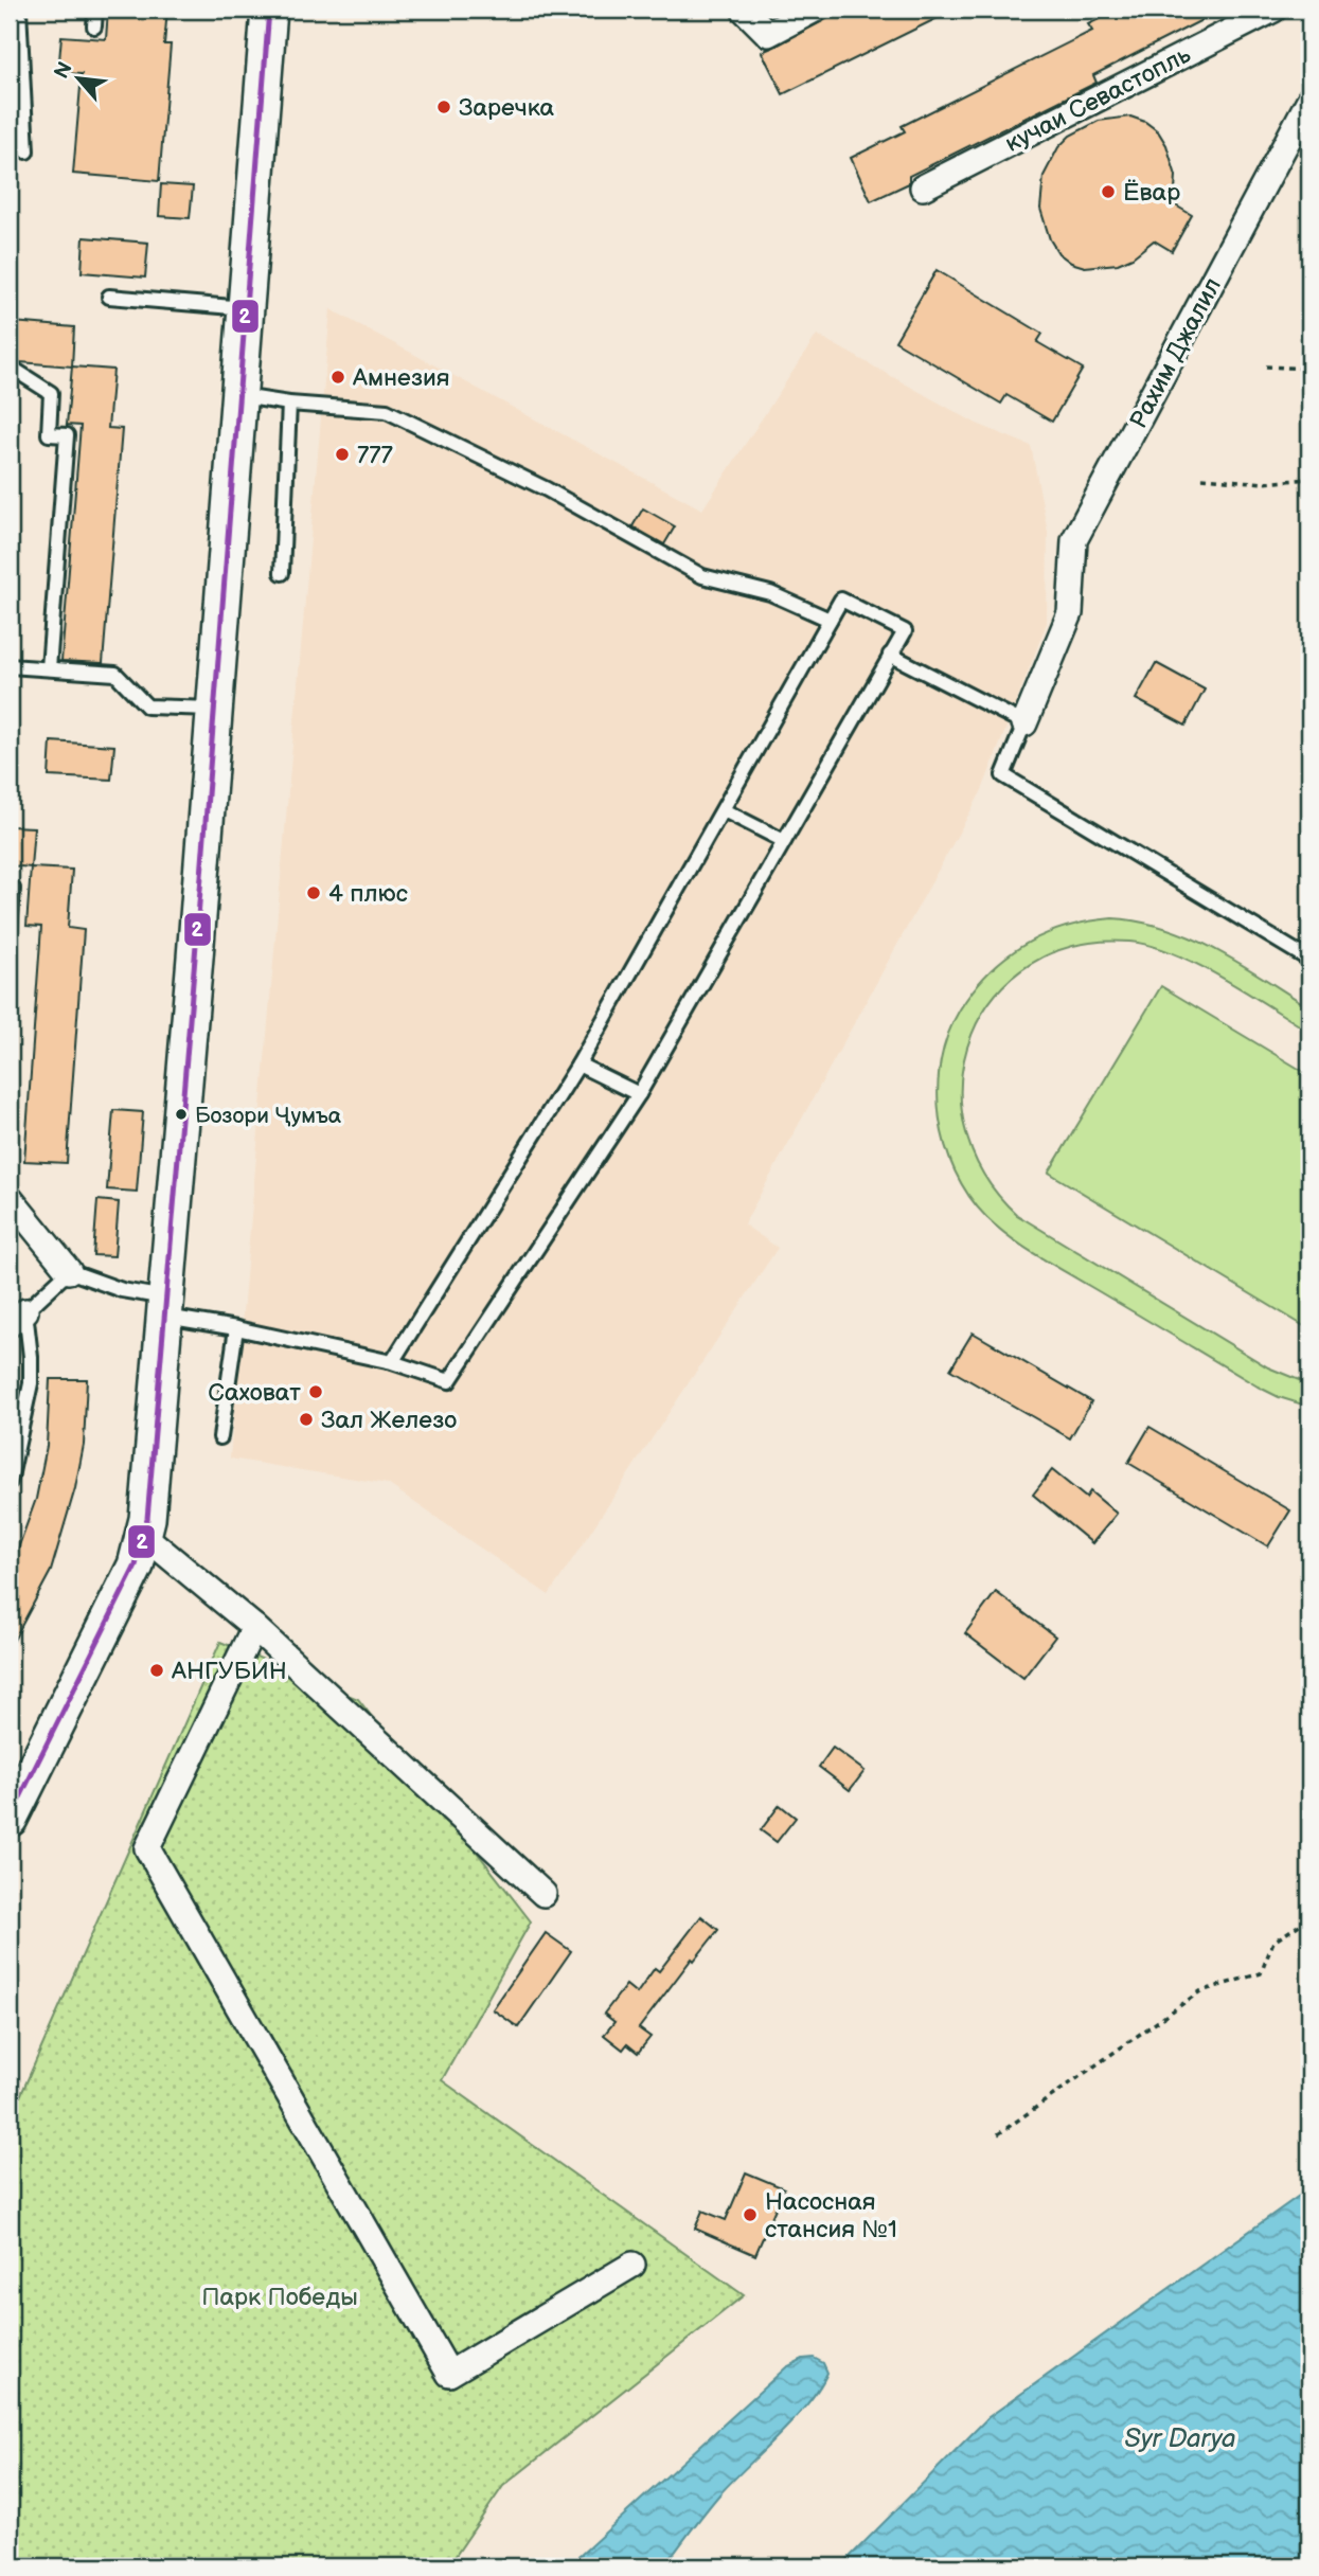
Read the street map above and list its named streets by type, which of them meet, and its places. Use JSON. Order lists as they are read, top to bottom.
{
  "streets": {
    "street": ["кучаи Севастопль", "Рахим Джалил"]
  },
  "water": ["Syr Darya"],
  "parks": ["Парк Победы"],
  "places": [
    "Заречка",
    "Ёвар",
    "Амнезия",
    "777",
    "4 плюс",
    "Бозори Ҷумъа",
    "Саховат",
    "Зал Железо",
    "АНГУБИН",
    "Насосная стансия №1"
  ],
  "lines": ["transit line 2"],
  "north": "top left"
}
